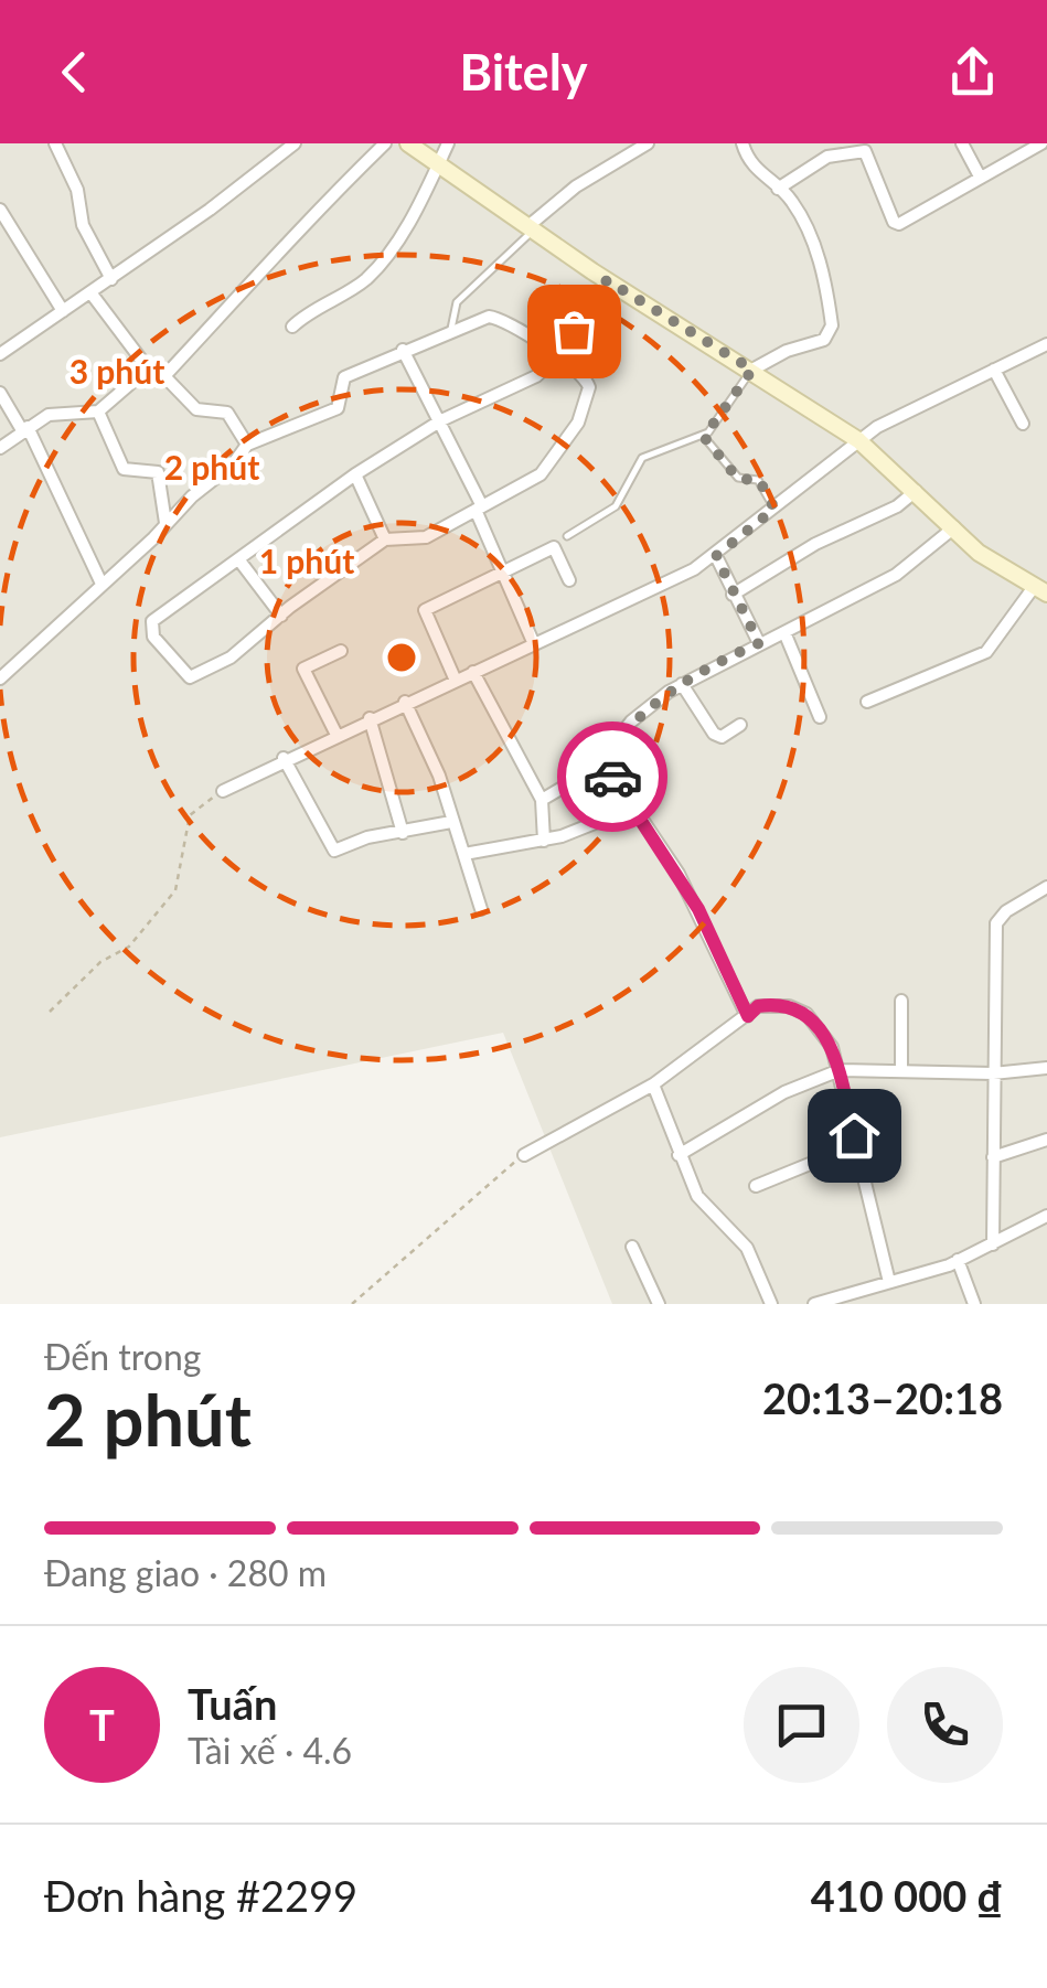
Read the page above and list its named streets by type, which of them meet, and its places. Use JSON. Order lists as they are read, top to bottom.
{
  "page": {
    "header": "Bitely",
    "heading": ["2 phút", "Đến trong", "20:13–20:18"],
    "panel": [
      "Tuấn",
      "Tài xế · 4.6",
      "Đơn hàng #2299",
      "410 000 ₫"
    ],
    "bar": "Đang giao · 280 m",
    "round": "T"
  },
  "rings": ["3 phút", "2 phút", "1 phút"]
}
